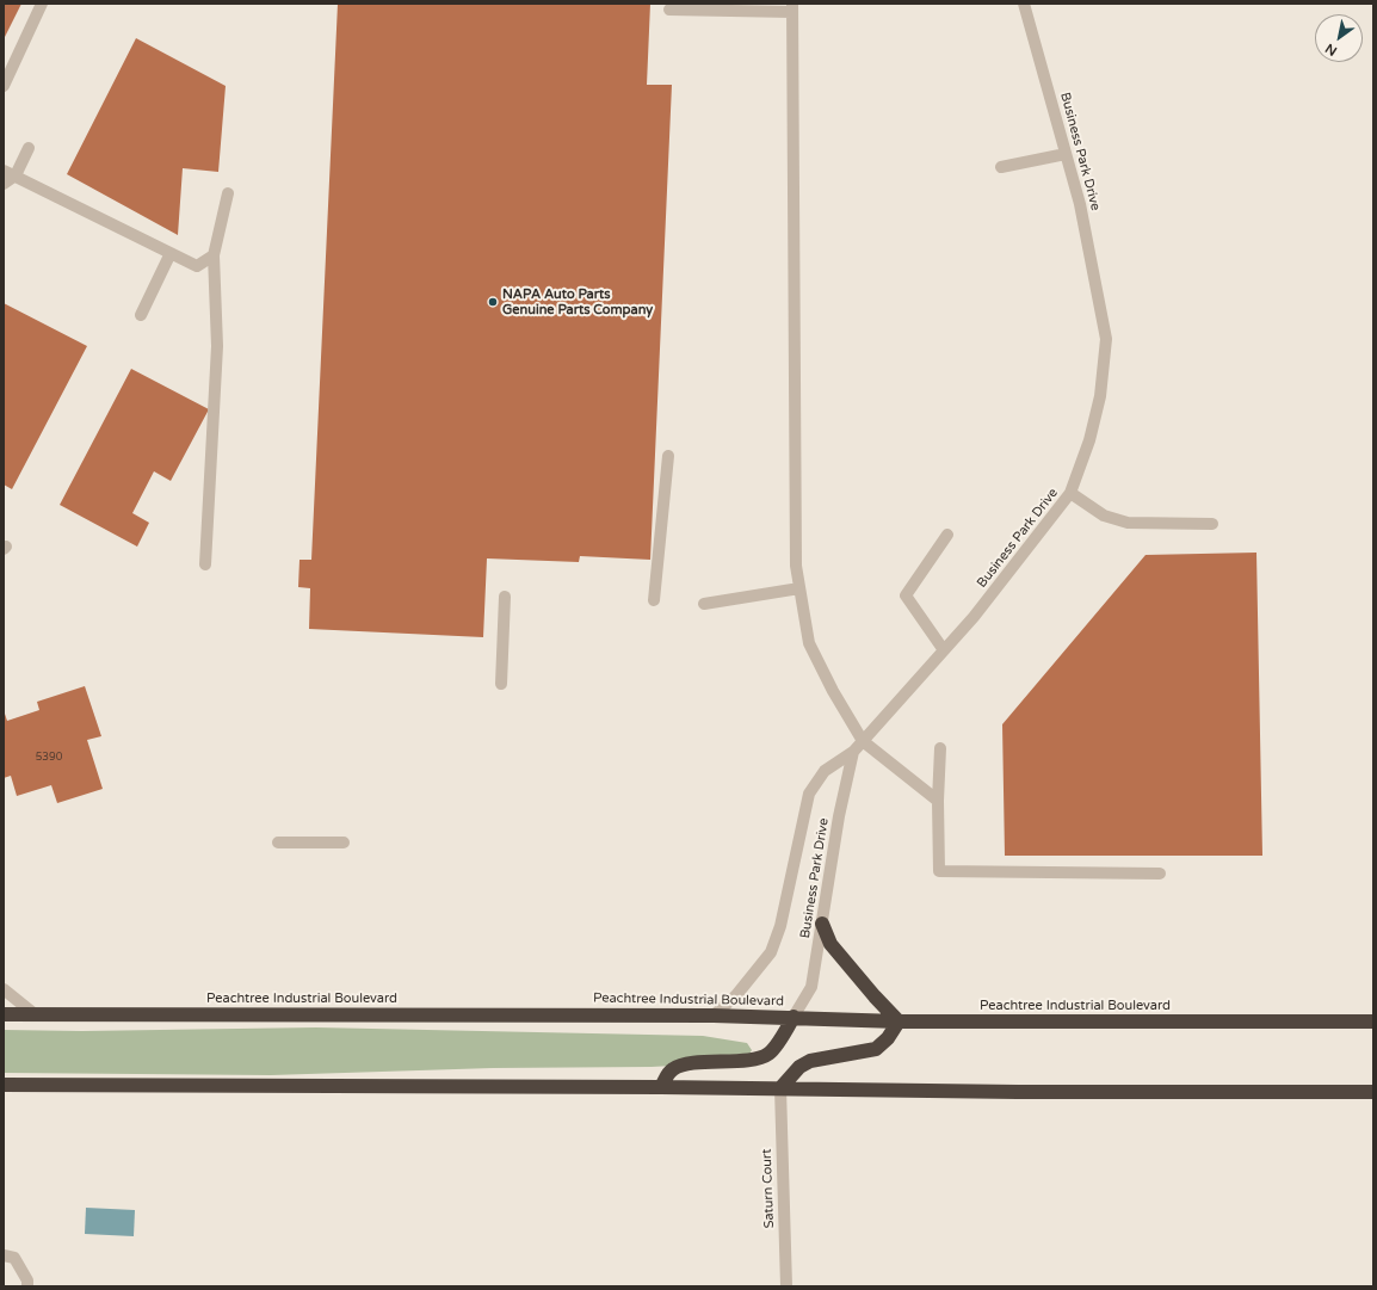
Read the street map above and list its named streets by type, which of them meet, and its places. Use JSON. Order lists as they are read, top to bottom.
{
  "streets": {
    "highway": ["Peachtree Industrial Boulevard"],
    "street": ["Business Park Drive", "Saturn Court"]
  },
  "crossings": [
    ["Business Park Drive", "Peachtree Industrial Boulevard"]
  ],
  "places": ["NAPA Auto Parts Genuine Parts Company"],
  "house_numbers": ["5390"],
  "north": "bottom left"
}
